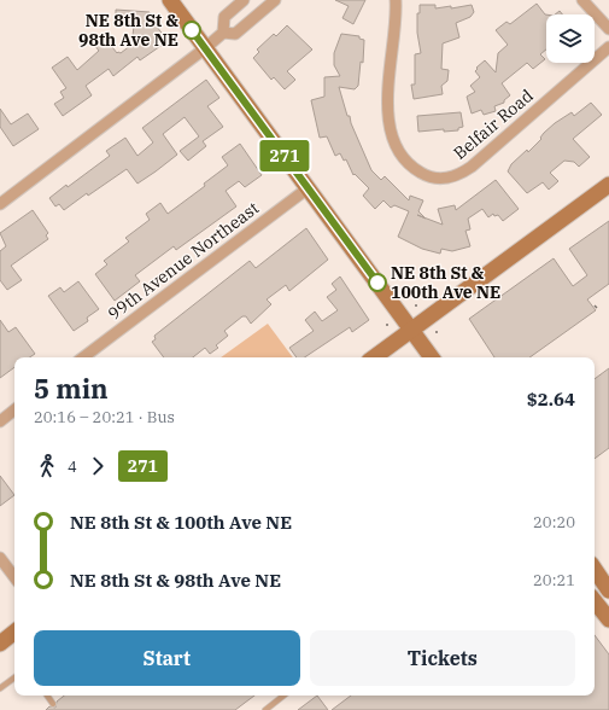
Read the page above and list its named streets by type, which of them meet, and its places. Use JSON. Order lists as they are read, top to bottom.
{
  "streets": {
    "street": ["Belfair Road", "99th Avenue Northeast"]
  },
  "places": ["NE 8th St & 98th Ave NE", "NE 8th St & 100th Ave NE"],
  "lines": ["bus line 271"],
  "page": {
    "on_map": "271",
    "heading": ["5 min", "20:16 – 20:21 · Bus", "$2.64"],
    "legs": ["4", "271"],
    "list": [
      {
        "name": "NE 8th St & 100th Ave NE",
        "value": "20:20"
      },
      {
        "name": "NE 8th St & 98th Ave NE",
        "value": "20:21"
      }
    ],
    "buttons": ["Start", "Tickets"]
  }
}
